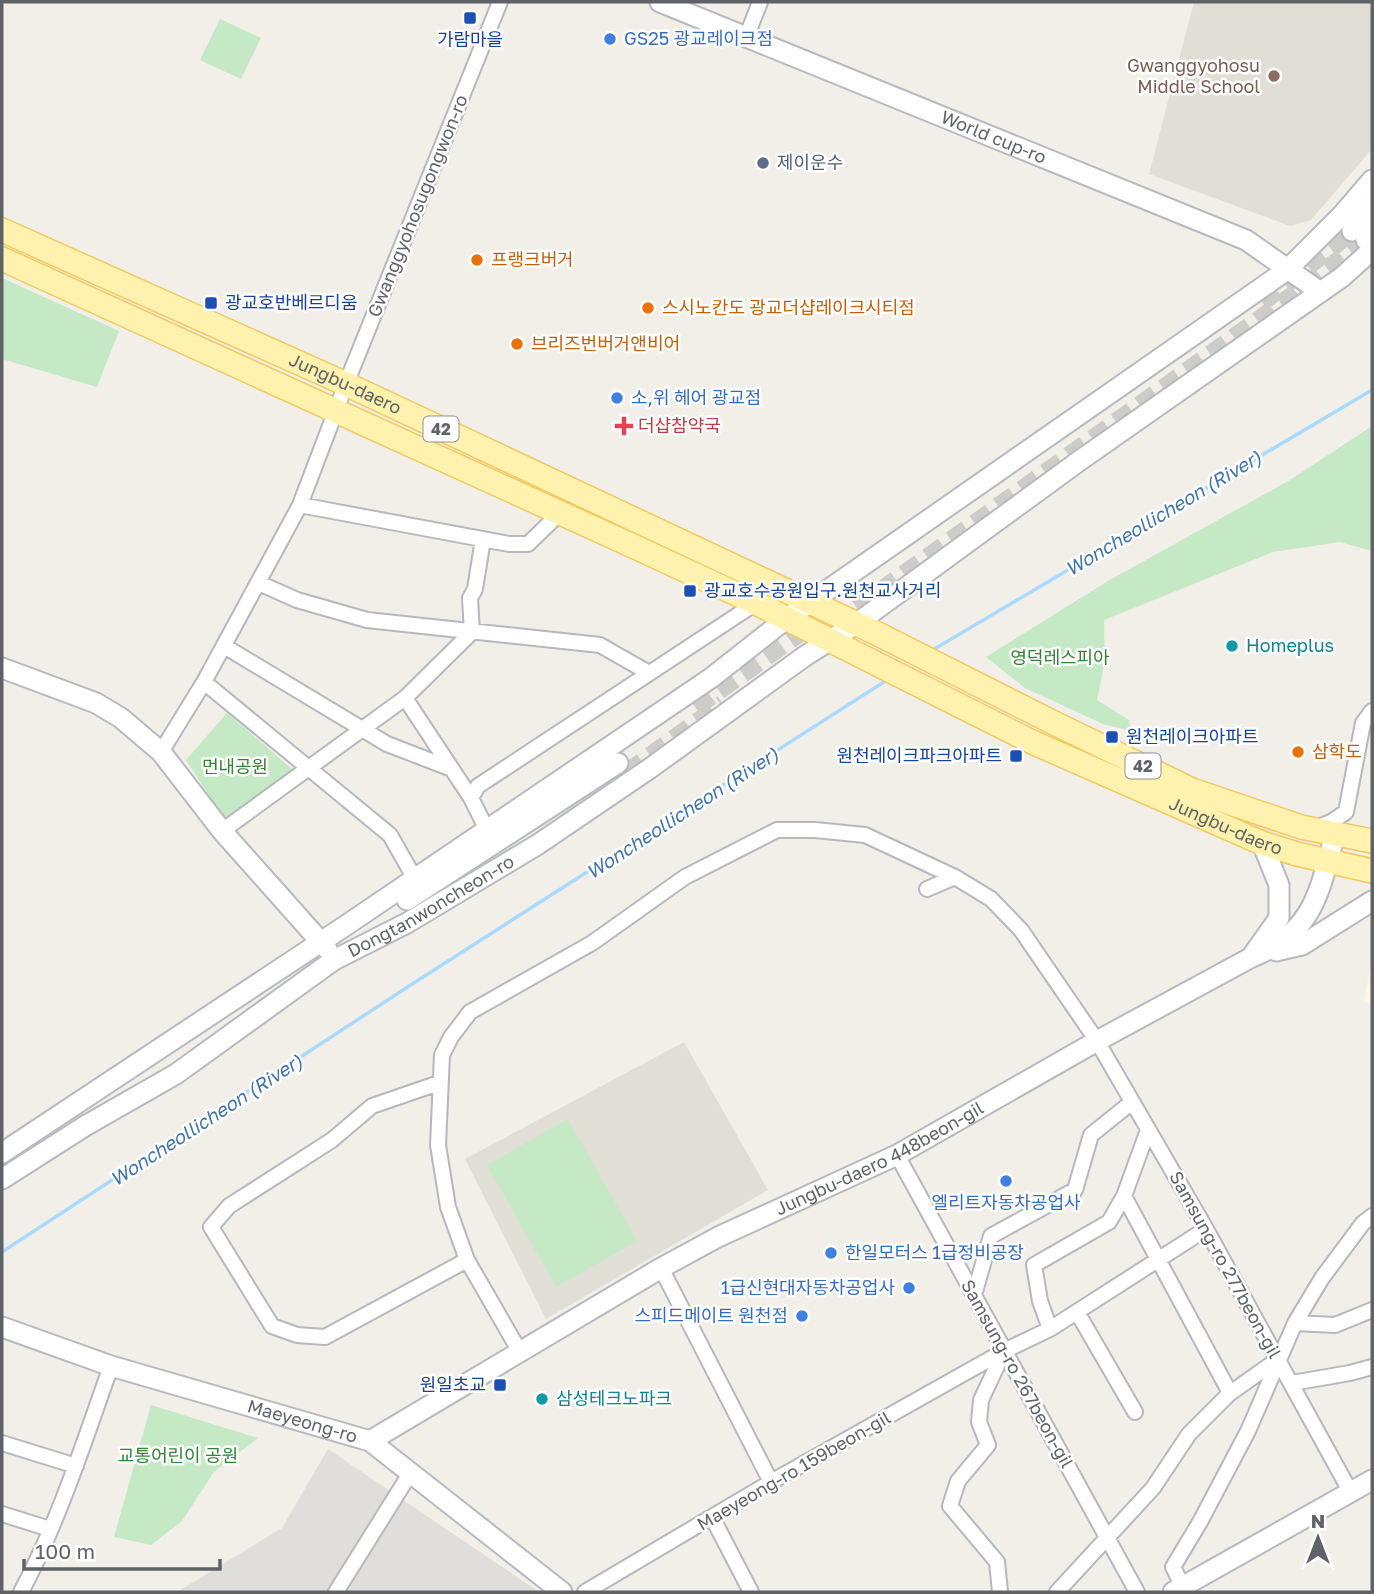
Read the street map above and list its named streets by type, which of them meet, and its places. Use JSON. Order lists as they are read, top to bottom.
{
  "streets": {
    "main road": [
      "World cup-ro",
      "Jungbu-daero",
      "42",
      "Dongtanwoncheon-ro",
      "Jungbu-daero 448beon-gil",
      "Maeyeong-ro"
    ],
    "street": [
      "Gwanggyohosugongwon-ro",
      "Samsung-ro 277beon-gil",
      "Samsung-ro 267beon-gil",
      "Maeyeong-ro 159beon-gil"
    ]
  },
  "crossings": [
    ["World cup-ro", "Dongtanwoncheon-ro"],
    ["Gwanggyohosugongwon-ro", "Jungbu-daero"],
    ["Jungbu-daero", "Dongtanwoncheon-ro"],
    ["Jungbu-daero", "Jungbu-daero 448beon-gil"],
    ["Jungbu-daero 448beon-gil", "Samsung-ro 277beon-gil"],
    ["Jungbu-daero 448beon-gil", "Samsung-ro 267beon-gil"],
    ["Jungbu-daero 448beon-gil", "Maeyeong-ro"],
    ["Samsung-ro 277beon-gil", "Maeyeong-ro 159beon-gil"],
    ["Samsung-ro 267beon-gil", "Maeyeong-ro 159beon-gil"]
  ],
  "water": ["Woncheollicheon (River)"],
  "parks": ["영덕레스피아", "먼내공원", "교통어린이 공원"],
  "places": {
    "transit": [
      "가람마을",
      "광교호반베르디움",
      "광교호수공원입구.원천교사거리",
      "원천레이크아파트",
      "원천레이크파크아파트",
      "원일초교"
    ],
    "other": [
      "GS25 광교레이크점",
      "Gwanggyohosu Middle School",
      "제이운수",
      "프랭크버거",
      "스시노칸도 광교더샵레이크시티점",
      "브리즈번버거앤비어",
      "소,위 헤어 광교점",
      "Homeplus",
      "삼학도",
      "엘리트자동차공업사",
      "한일모터스 1급정비공장",
      "1급신현대자동차공업사",
      "스피드메이트 원천점",
      "삼성테크노파크"
    ],
    "health": ["더샵참약국"]
  },
  "scale_bar": "100 m",
  "north": "top"
}
